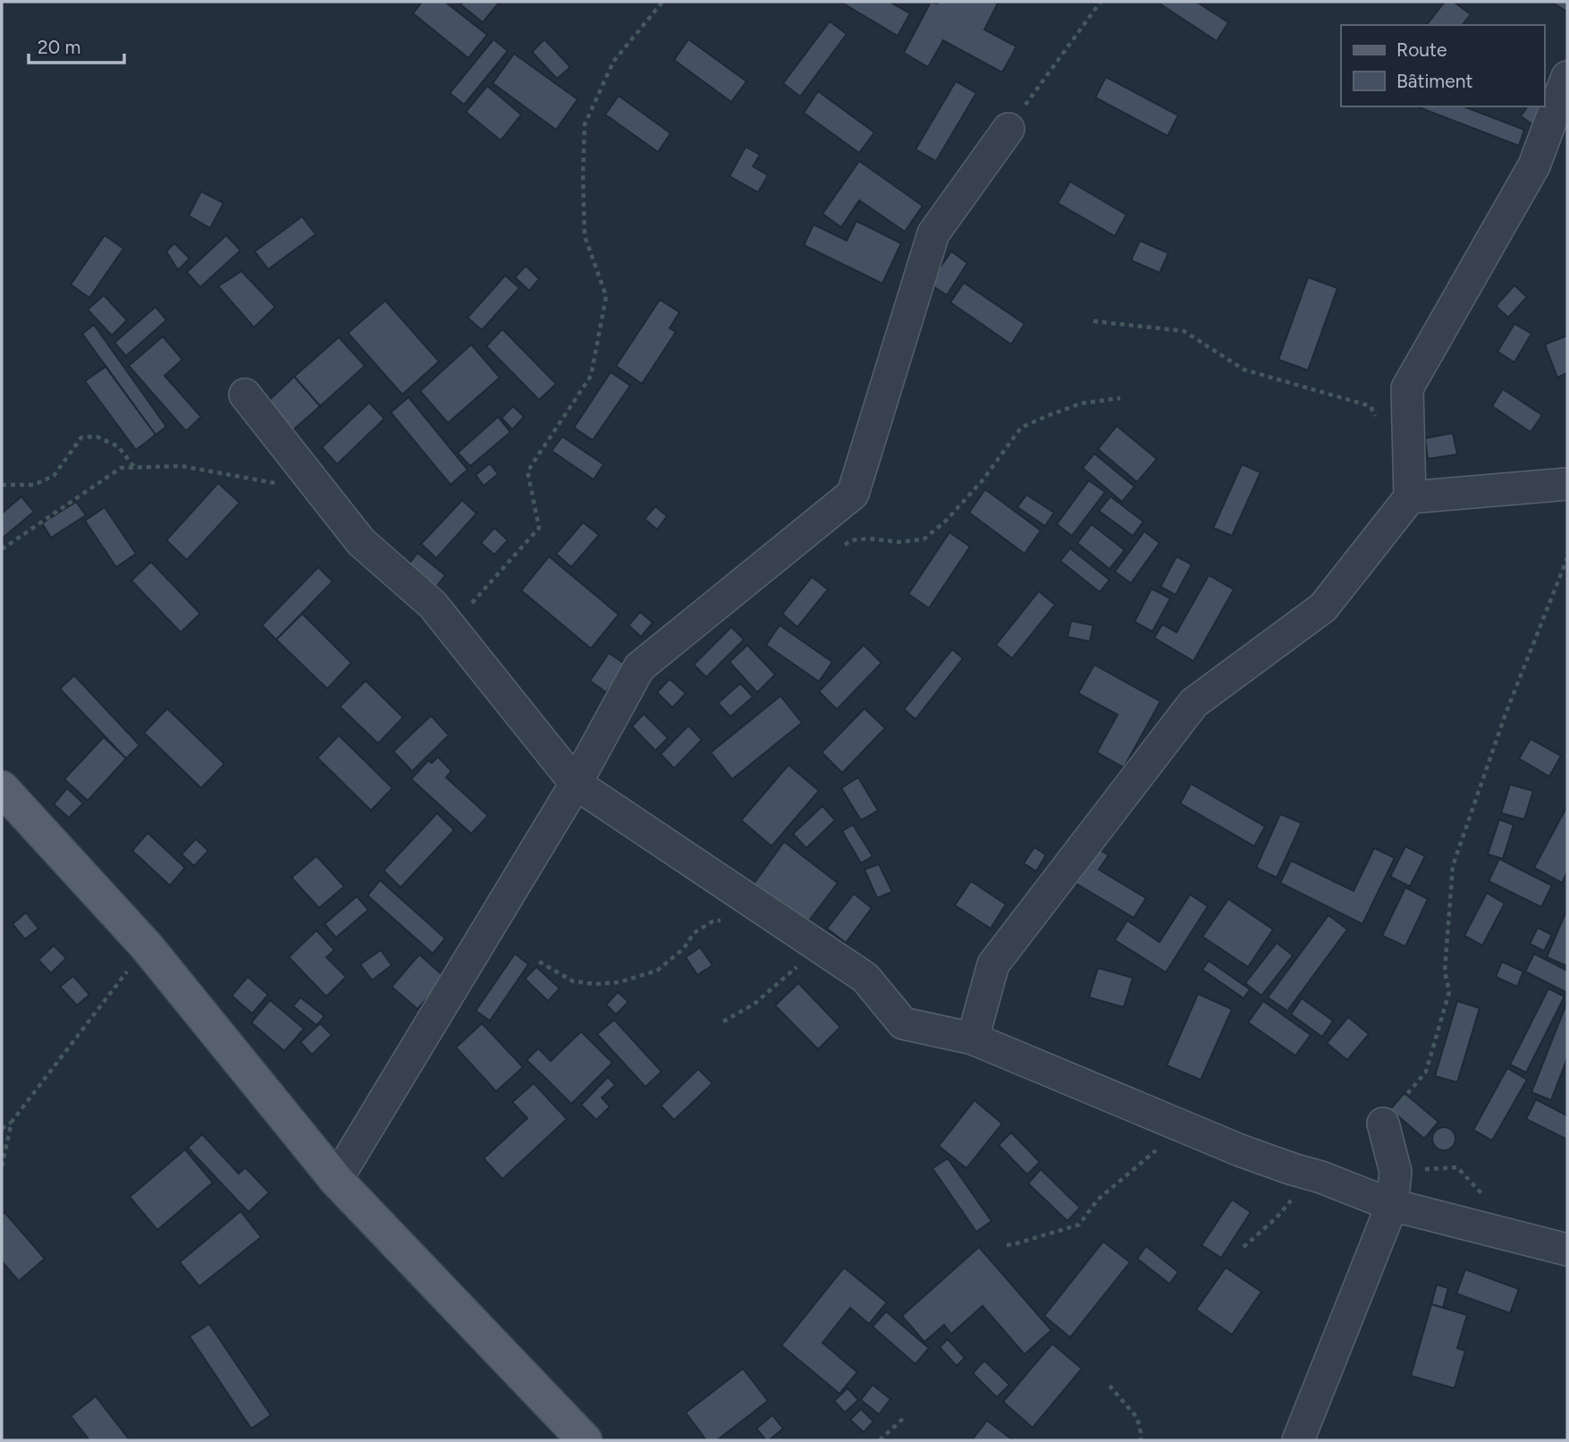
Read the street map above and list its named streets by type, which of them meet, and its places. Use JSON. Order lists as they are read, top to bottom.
{
  "legend": ["Route", "Bâtiment"],
  "scale_bar": "20 m"
}
